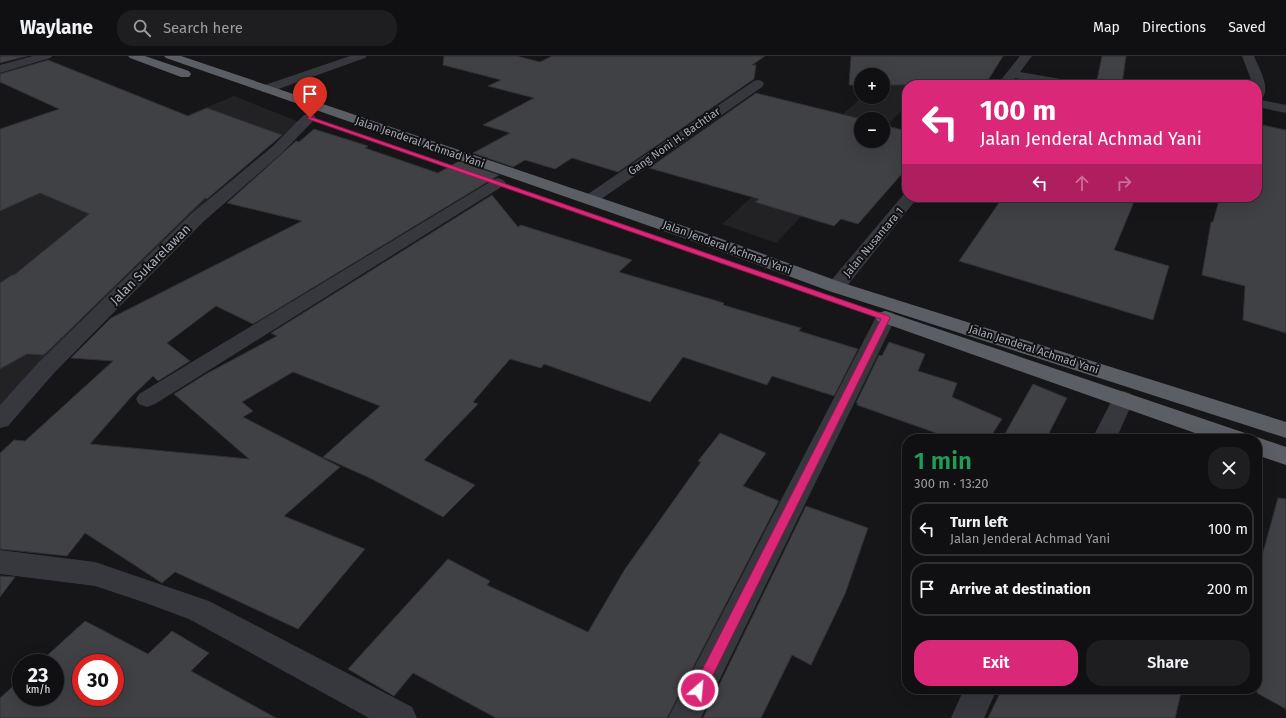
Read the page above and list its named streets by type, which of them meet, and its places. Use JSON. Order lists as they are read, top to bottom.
{
  "streets": {
    "highway": ["Jalan Jenderal Achmad Yani"],
    "street": ["Gang Noni H. Bachtiar", "Jalan Nusantara 1", "Jalan Sukarelawan"]
  },
  "crossings": [
    ["Gang Noni H. Bachtiar", "Jalan Jenderal Achmad Yani"],
    ["Jalan Jenderal Achmad Yani", "Jalan Nusantara 1"],
    ["Jalan Jenderal Achmad Yani", "Jalan Sukarelawan"]
  ],
  "page": {
    "header": "Waylane",
    "search": "Search here",
    "nav": ["Map", "Directions", "Saved"],
    "map_buttons": ["+", "−"],
    "turn": ["100 m", "Jalan Jenderal Achmad Yani"],
    "heading": ["1 min", "300 m · 13:20"],
    "list": [
      {
        "name": "Turn left",
        "note": "Jalan Jenderal Achmad Yani",
        "value": "100 m"
      },
      {
        "name": "Arrive at destination",
        "value": "200 m"
      }
    ],
    "buttons": ["Exit", "Share"],
    "speed": "23 km/h",
    "limit": "30"
  }
}
